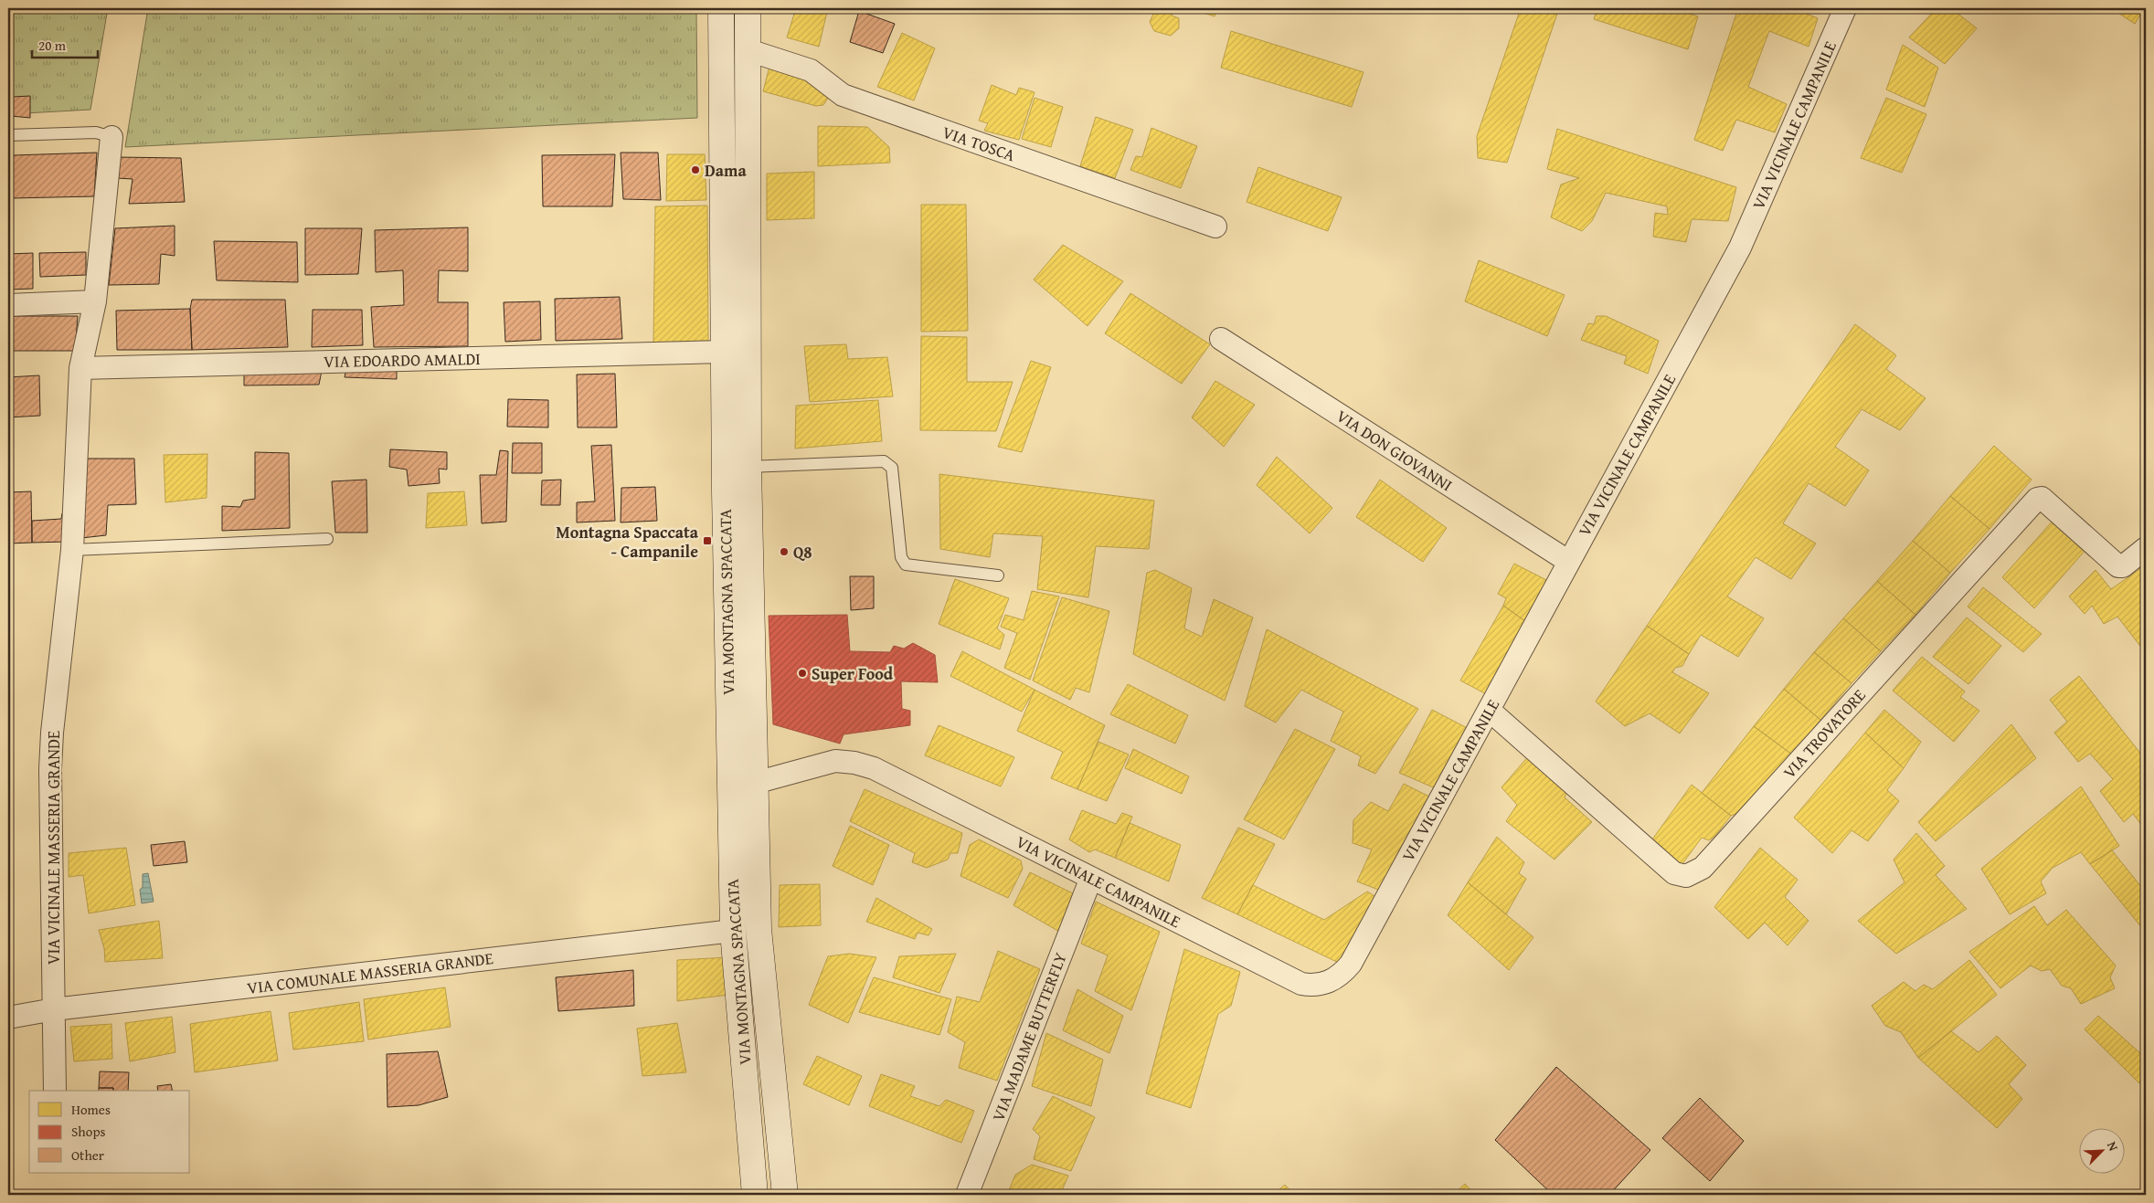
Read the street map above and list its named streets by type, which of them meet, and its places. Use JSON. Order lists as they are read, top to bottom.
{
  "streets": {
    "main road": ["VIA MONTAGNA SPACCATA"],
    "street": [
      "VIA VICINALE CAMPANILE",
      "VIA TOSCA",
      "VIA EDOARDO AMALDI",
      "VIA DON GIOVANNI",
      "VIA TROVATORE",
      "VIA VICINALE MASSERIA GRANDE",
      "VIA COMUNALE MASSERIA GRANDE",
      "VIA MADAME BUTTERFLY"
    ]
  },
  "crossings": [
    ["VIA VICINALE CAMPANILE", "VIA DON GIOVANNI"],
    ["VIA VICINALE CAMPANILE", "VIA MONTAGNA SPACCATA"],
    ["VIA VICINALE CAMPANILE", "VIA TROVATORE"],
    ["VIA VICINALE CAMPANILE", "VIA MADAME BUTTERFLY"],
    ["VIA TOSCA", "VIA MONTAGNA SPACCATA"],
    ["VIA EDOARDO AMALDI", "VIA MONTAGNA SPACCATA"],
    ["VIA EDOARDO AMALDI", "VIA VICINALE MASSERIA GRANDE"],
    ["VIA MONTAGNA SPACCATA", "VIA COMUNALE MASSERIA GRANDE"],
    ["VIA VICINALE MASSERIA GRANDE", "VIA COMUNALE MASSERIA GRANDE"]
  ],
  "places": {
    "other": ["Dama", "Q8", "Super Food"],
    "transit": ["Montagna Spaccata - Campanile"]
  },
  "legend": ["Homes", "Shops", "Other"],
  "scale_bar": "20 m",
  "north": "top right"
}
